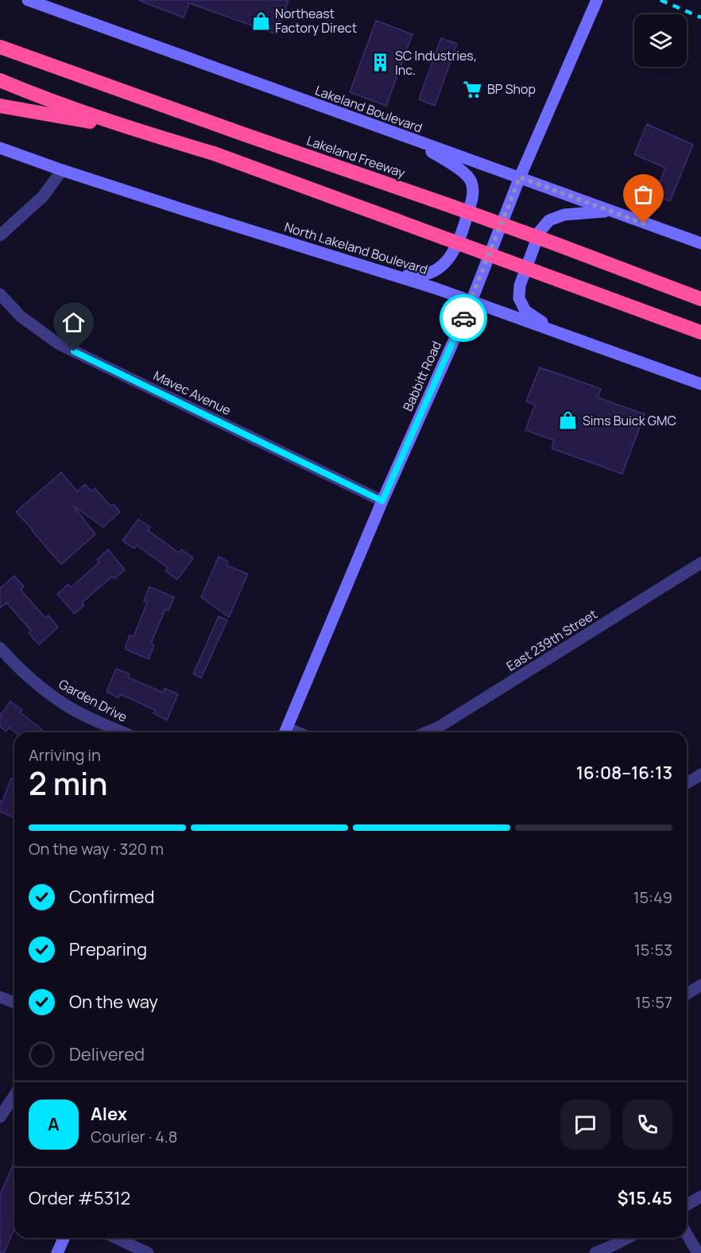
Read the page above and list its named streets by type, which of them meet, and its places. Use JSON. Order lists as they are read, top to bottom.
{
  "streets": {
    "highway": ["Lakeland Freeway"],
    "street": [
      "Lakeland Boulevard",
      "North Lakeland Boulevard",
      "Babbitt Road",
      "Mavec Avenue",
      "East 239th Street",
      "Garden Drive"
    ]
  },
  "crossings": [
    ["Lakeland Boulevard", "Babbitt Road"],
    ["North Lakeland Boulevard", "Babbitt Road"],
    ["Babbitt Road", "Mavec Avenue"]
  ],
  "places": {
    "shop": ["Northeast Factory Direct", "Sims Buick GMC"],
    "building": ["SC Industries, Inc."],
    "supermarket": ["BP Shop"]
  },
  "page": {
    "heading": ["2 min", "Arriving in", "16:08–16:13"],
    "panel": [
      "Alex",
      "Courier · 4.8",
      "Order #5312",
      "$15.45"
    ],
    "bar": "On the way · 320 m",
    "list": [
      ["Confirmed", "15:49"],
      ["Preparing", "15:53"],
      ["On the way", "15:57"],
      "Delivered"
    ],
    "round": "A"
  }
}
